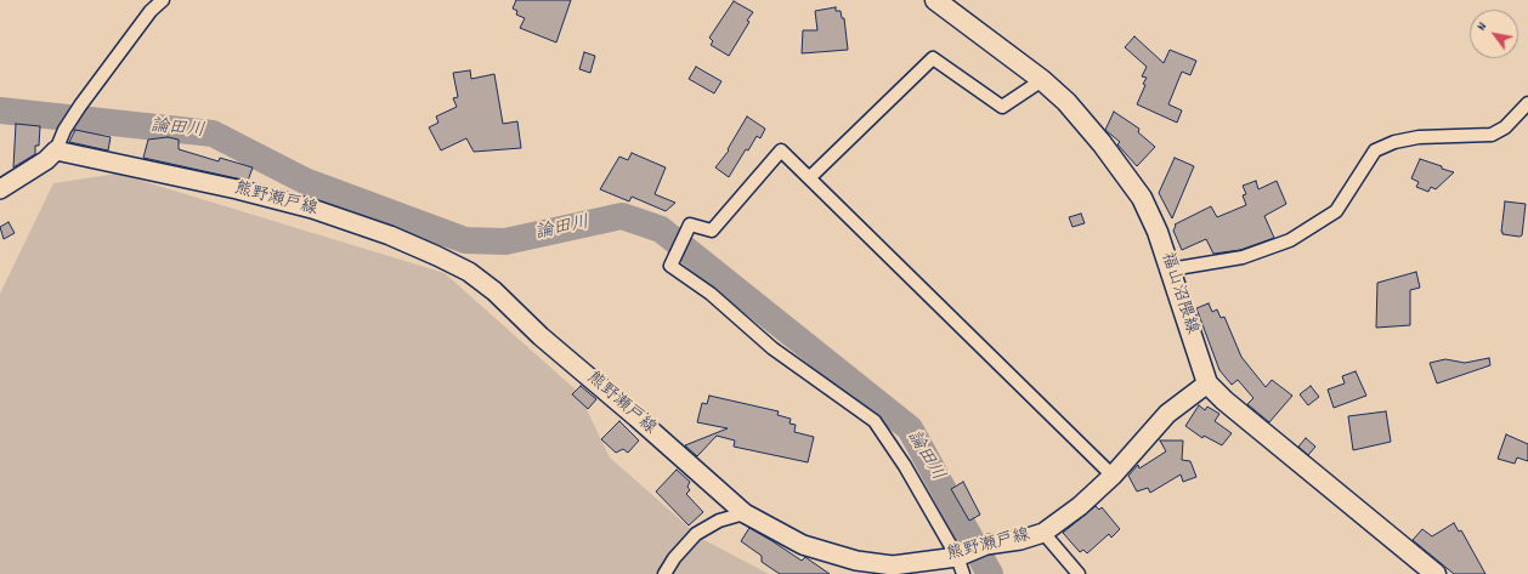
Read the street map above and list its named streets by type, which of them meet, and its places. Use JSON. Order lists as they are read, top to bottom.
{
  "streets": {
    "main road": ["熊野瀬戸線", "福山沼隈線"]
  },
  "crossings": [
    ["熊野瀬戸線", "福山沼隈線"]
  ],
  "water": ["論田川"],
  "north": "top left"
}
